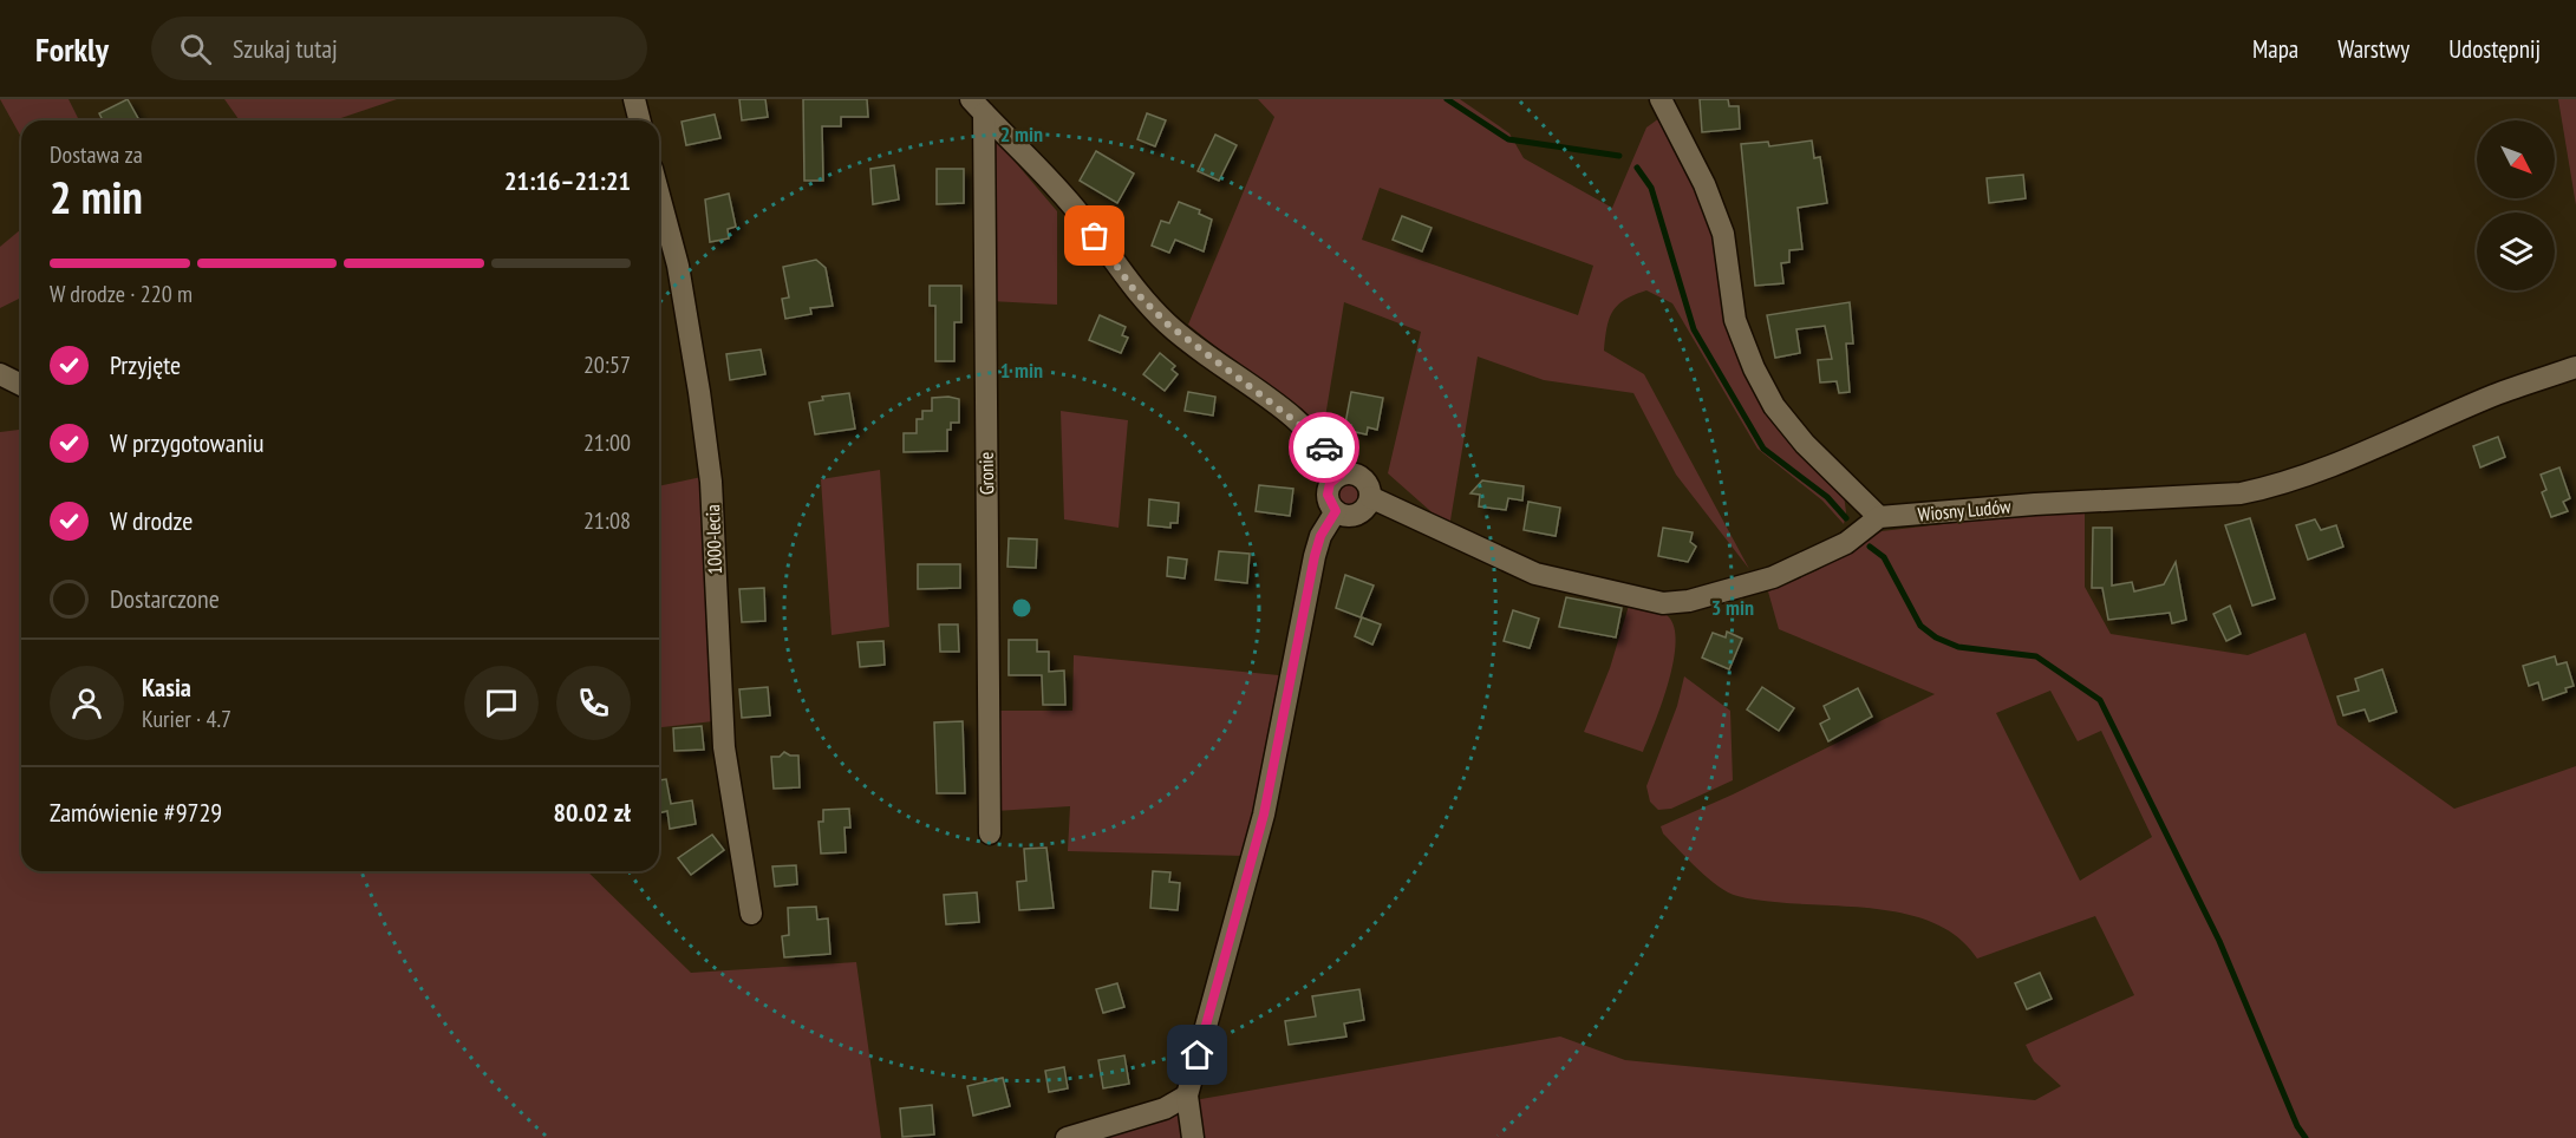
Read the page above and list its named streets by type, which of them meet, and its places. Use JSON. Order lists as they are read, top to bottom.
{
  "streets": {
    "street": ["Gronie", "Wiosny Ludów", "1000-lecia"]
  },
  "north": "bottom right",
  "page": {
    "header": "Forkly",
    "search": "Szukaj tutaj",
    "nav": ["Mapa", "Warstwy", "Udostępnij"],
    "heading": ["2 min", "Dostawa za", "21:16–21:21"],
    "panel": [
      "Kasia",
      "Kurier · 4.7",
      "Zamówienie #9729",
      "80.02 zł"
    ],
    "bar": "W drodze · 220 m",
    "list": [
      ["Przyjęte", "20:57"],
      ["W przygotowaniu", "21:00"],
      ["W drodze", "21:08"],
      "Dostarczone"
    ]
  },
  "rings": ["2 min", "1 min", "3 min"]
}
